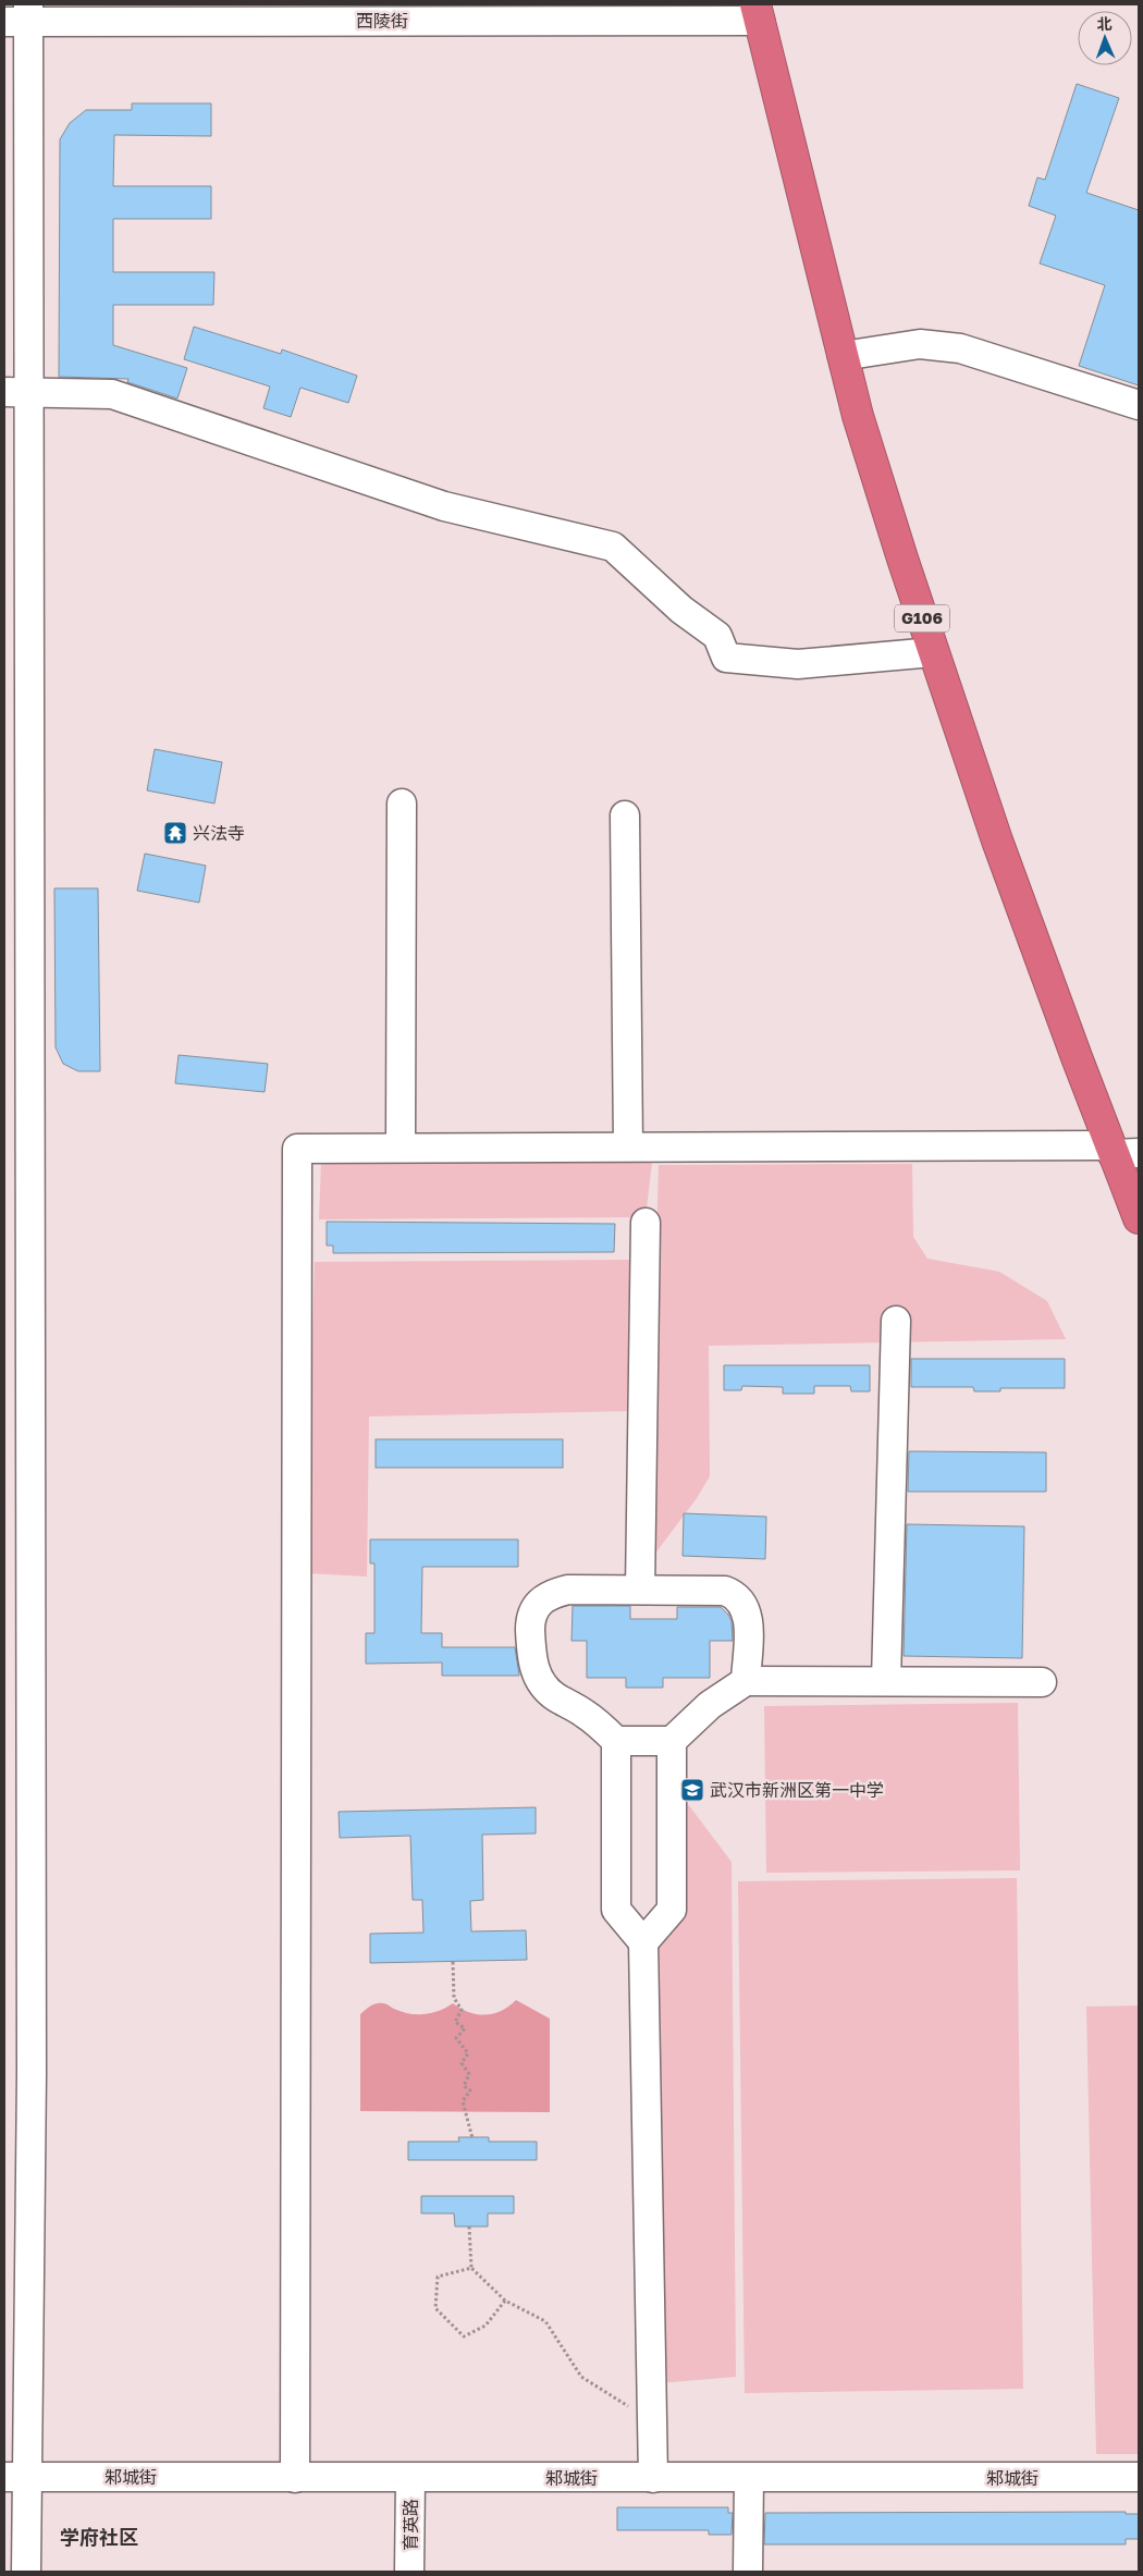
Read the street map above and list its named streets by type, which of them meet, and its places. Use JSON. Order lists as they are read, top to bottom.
{
  "streets": {
    "highway": ["G106"],
    "street": ["西陵街", "邾城街", "育英路"]
  },
  "crossings": [
    ["西陵街", "G106"],
    ["邾城街", "育英路"]
  ],
  "districts": ["学府社区"],
  "places": {
    "temple": ["兴法寺"],
    "school or university": ["武汉市新洲区第一中学"]
  },
  "north": "top"
}
